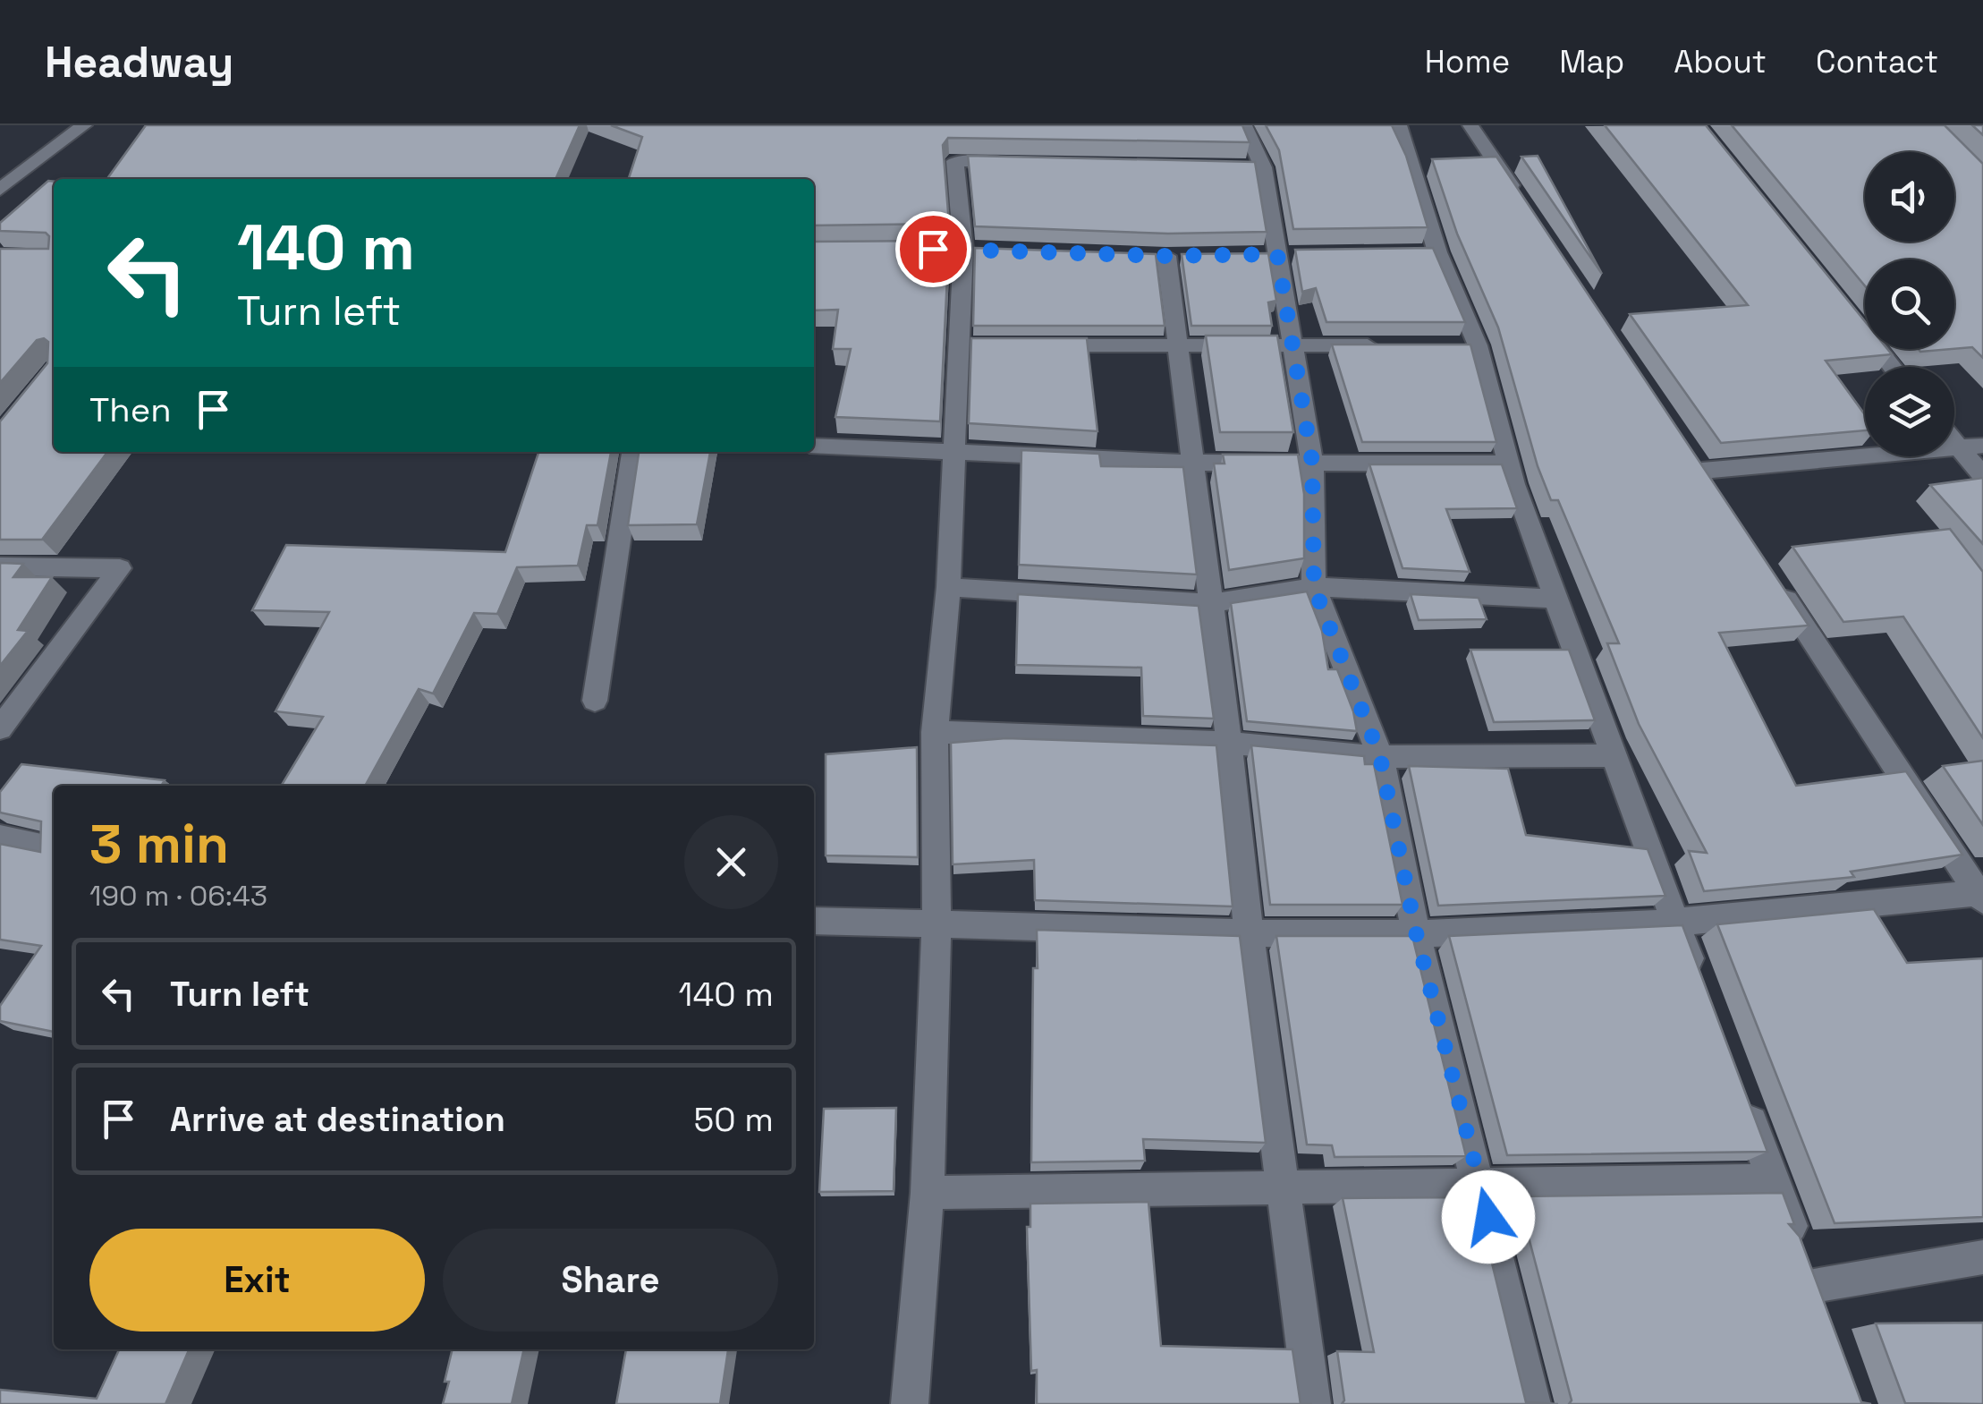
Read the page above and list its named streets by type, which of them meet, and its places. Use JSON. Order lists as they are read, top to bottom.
{
  "page": {
    "header": "Headway",
    "nav": [
      "Home",
      "Map",
      "About",
      "Contact"
    ],
    "turn": ["140 m", "Turn left"],
    "then": "Then",
    "heading": ["3 min", "190 m · 06:43"],
    "list": [
      {
        "name": "Turn left",
        "value": "140 m"
      },
      {
        "name": "Arrive at destination",
        "value": "50 m"
      }
    ],
    "buttons": ["Exit", "Share"]
  }
}
